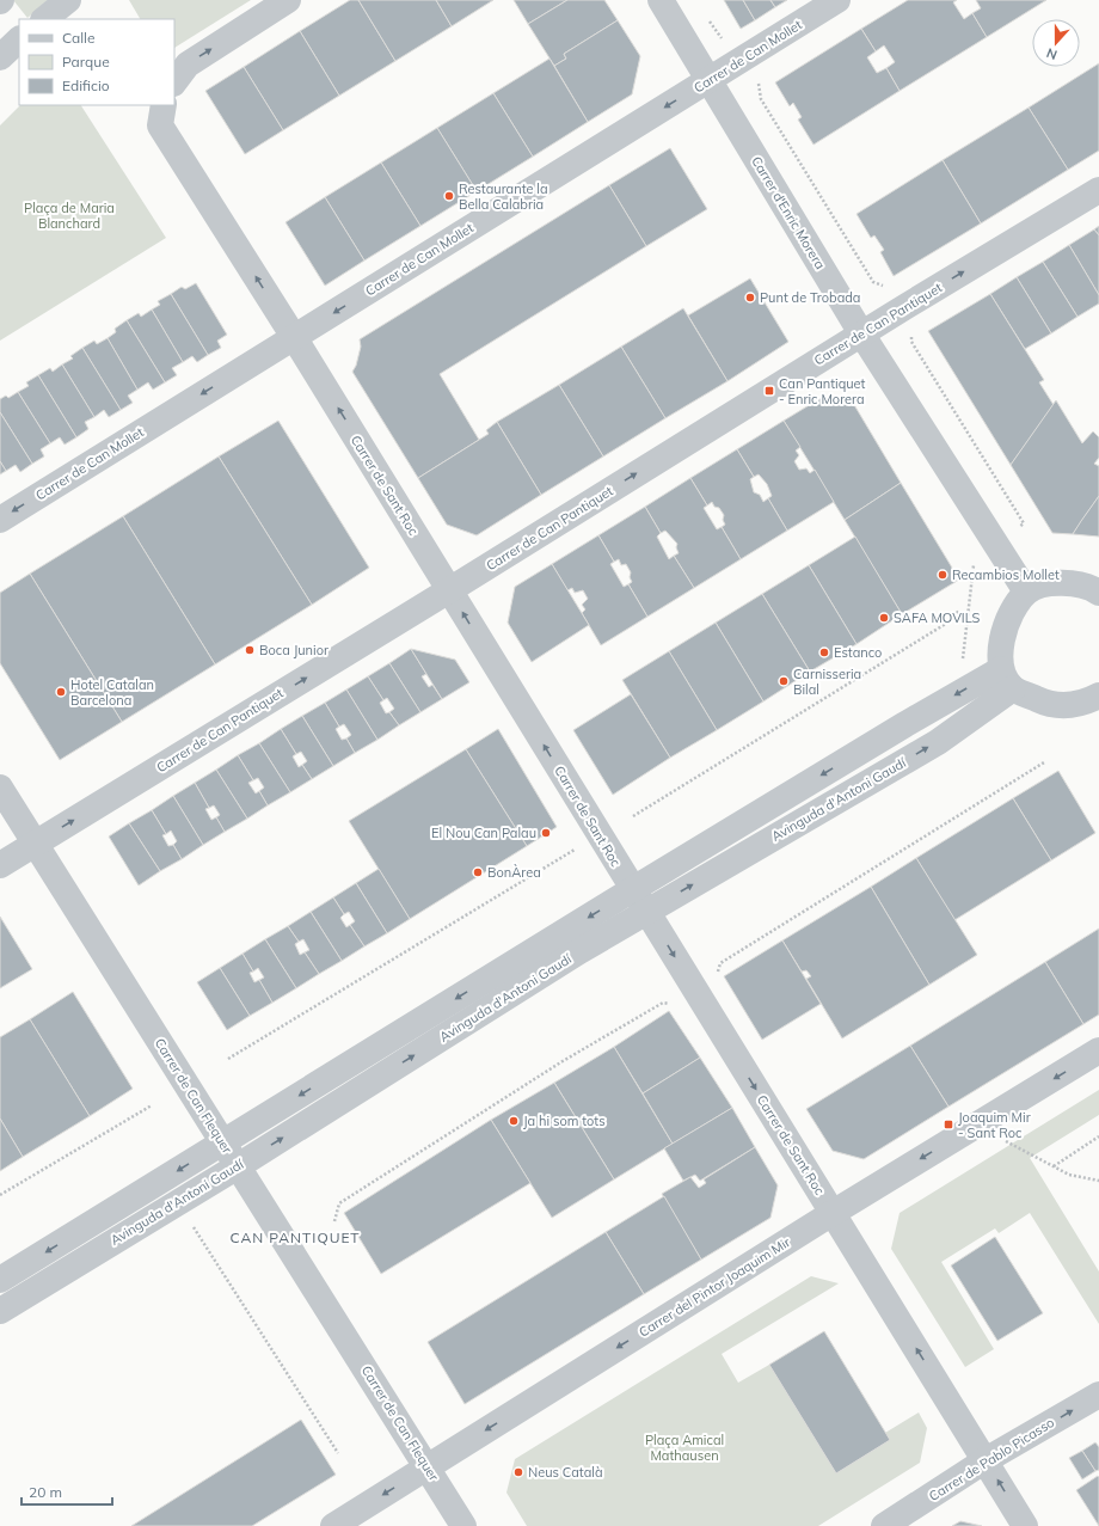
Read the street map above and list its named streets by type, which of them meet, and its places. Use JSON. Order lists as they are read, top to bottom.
{
  "streets": {
    "street": [
      "Carrer de Can Mollet",
      "Carrer d'Enric Morera",
      "Carrer de Can Pantiquet",
      "Carrer de Sant Roc",
      "Avinguda d'Antoni Gaudí",
      "Carrer de Can Flequer",
      "Carrer del Pintor Joaquim Mir",
      "Carrer de Pablo Picasso"
    ]
  },
  "crossings": [
    ["Carrer de Can Mollet", "Carrer d'Enric Morera"],
    ["Carrer de Can Mollet", "Carrer de Sant Roc"],
    ["Carrer d'Enric Morera", "Carrer de Can Pantiquet"],
    ["Carrer de Can Pantiquet", "Carrer de Sant Roc"],
    ["Carrer de Can Pantiquet", "Carrer de Can Flequer"],
    ["Carrer de Sant Roc", "Avinguda d'Antoni Gaudí"],
    ["Carrer de Sant Roc", "Carrer del Pintor Joaquim Mir"],
    ["Carrer de Sant Roc", "Carrer de Pablo Picasso"],
    ["Avinguda d'Antoni Gaudí", "Carrer de Can Flequer"],
    ["Carrer de Can Flequer", "Carrer del Pintor Joaquim Mir"]
  ],
  "one_way": [
    "Carrer de Can Mollet",
    "Carrer de Can Pantiquet",
    "Carrer del Pintor Joaquim Mir",
    "Carrer de Pablo Picasso"
  ],
  "districts": ["CAN PANTIQUET"],
  "parks": ["Plaça de Maria Blanchard", "Plaça Amical Mathausen"],
  "places": {
    "other": [
      "Restaurante la Bella Calabria",
      "Punt de Trobada",
      "Recambios Mollet",
      "SAFA MOVILS",
      "Boca Junior",
      "Estanco",
      "Carnisseria Bilal",
      "Hotel Catalan Barcelona",
      "El Nou Can Palau",
      "BonÀrea",
      "Ja hi som tots",
      "Neus Català"
    ],
    "transit": ["Can Pantiquet - Enric Morera", "Joaquim Mir - Sant Roc"]
  },
  "legend": ["Calle", "Parque", "Edificio"],
  "scale_bar": "20 m",
  "north": "bottom"
}
